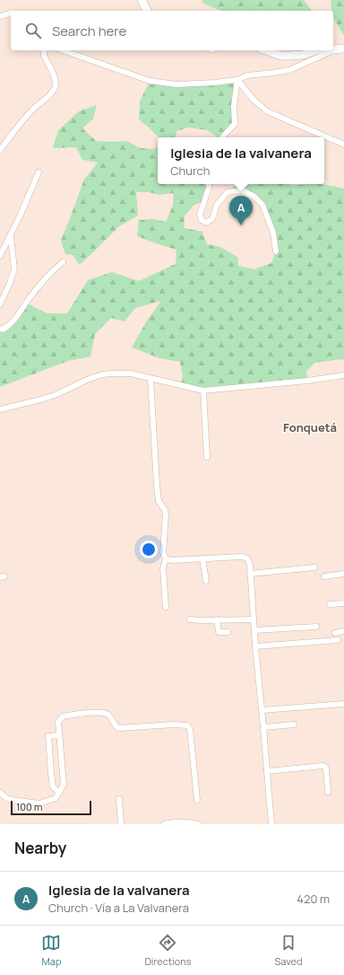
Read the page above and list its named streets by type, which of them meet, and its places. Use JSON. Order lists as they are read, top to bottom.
{
  "districts": ["Fonquetá"],
  "scale_bar": "100 m",
  "page": {
    "search": "Search here",
    "popup": ["Iglesia de la valvanera", "Church"],
    "pins": "A",
    "scale": "100 m",
    "heading": "Nearby",
    "list": [
      {
        "mark": "A",
        "name": "Iglesia de la valvanera",
        "note": "Church · Vía a La Valvanera",
        "value": "420 m"
      }
    ],
    "nav": ["Map", "Directions", "Saved"]
  }
}
